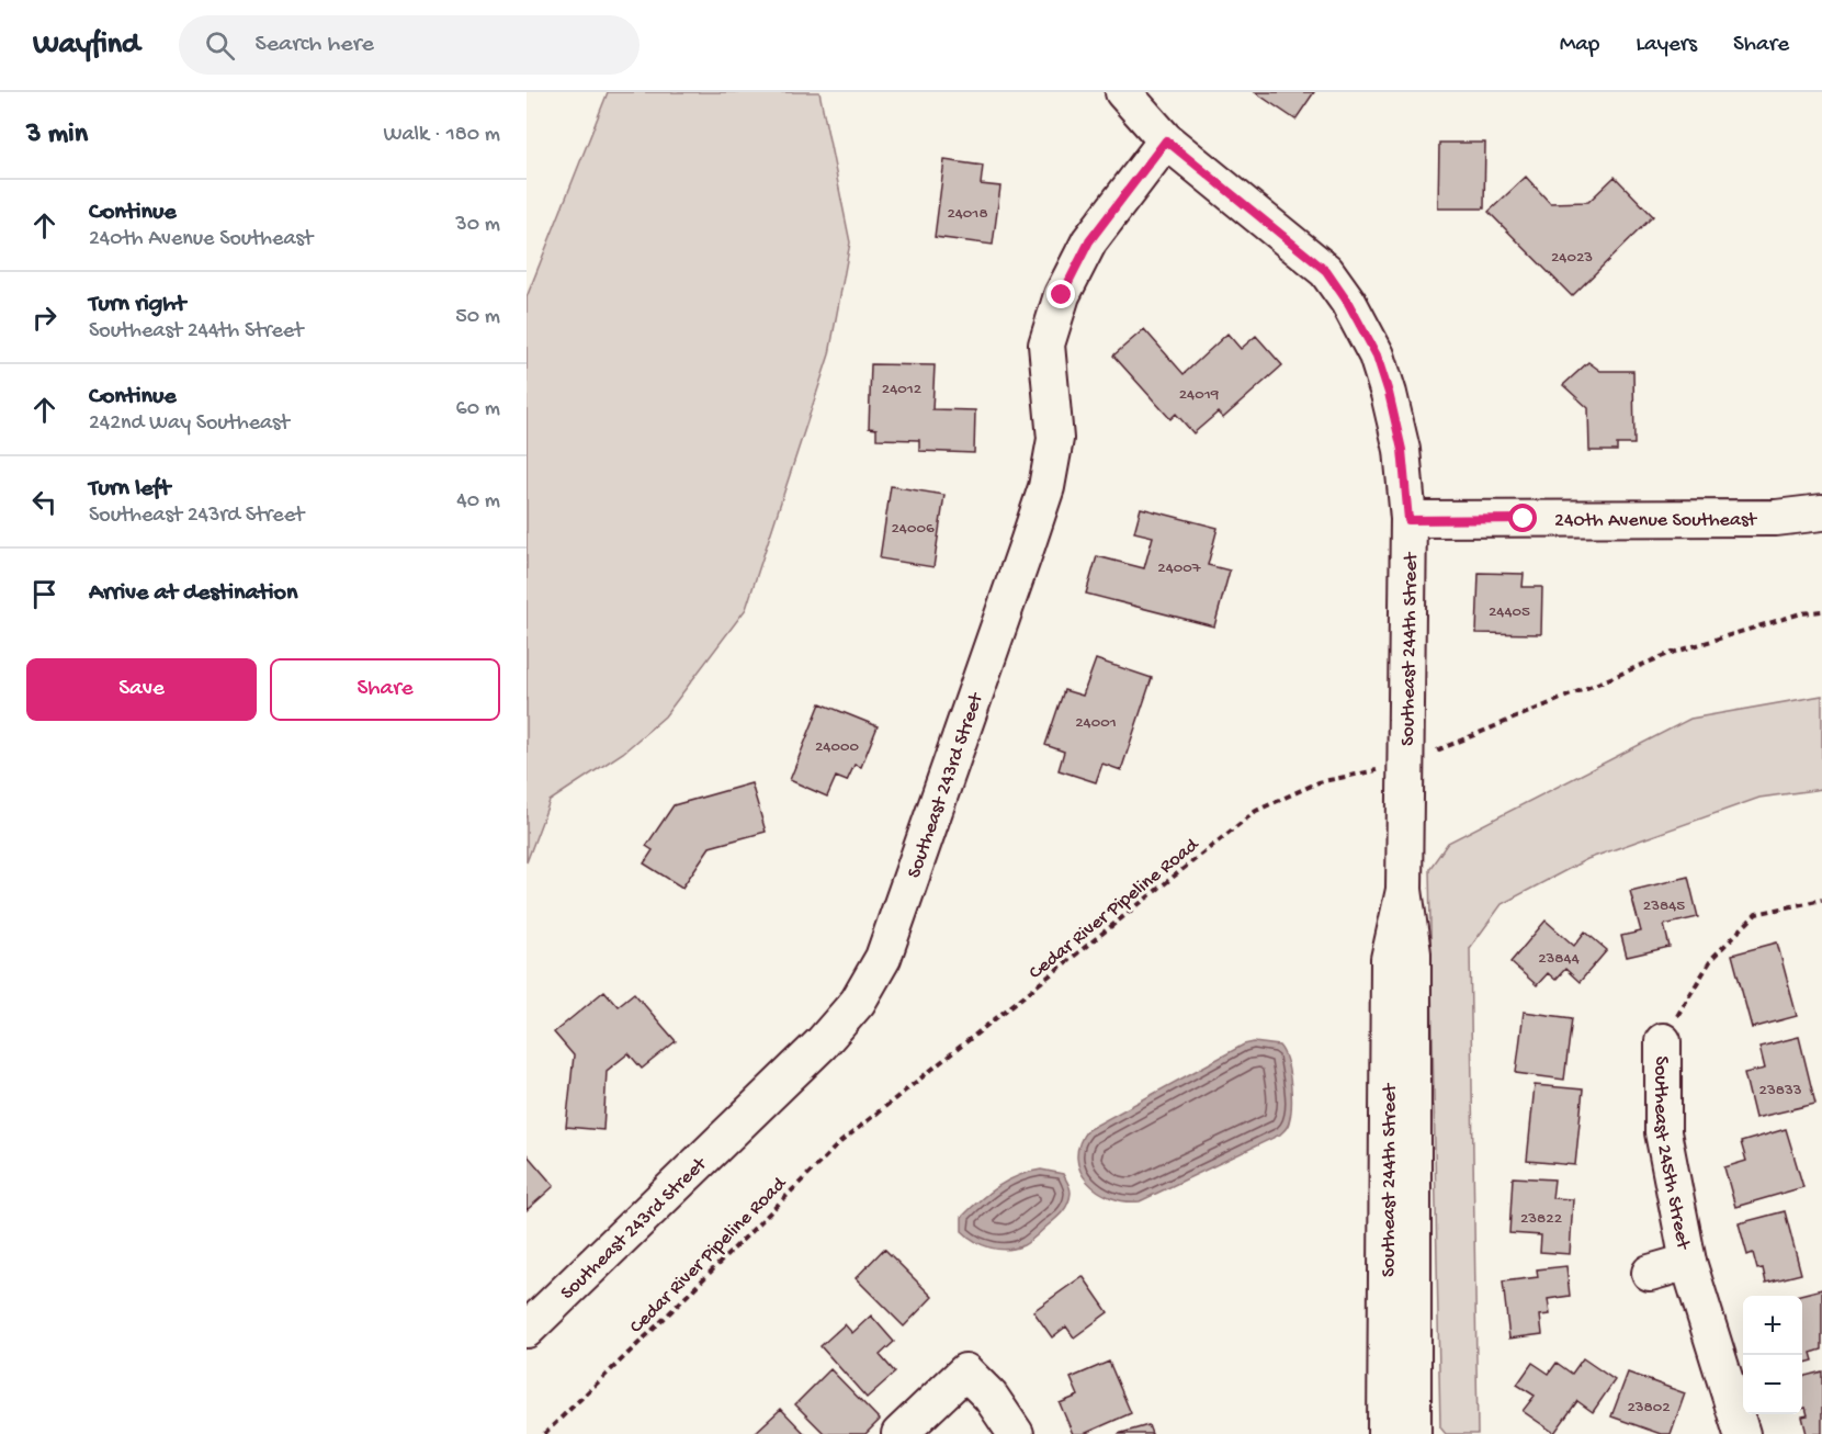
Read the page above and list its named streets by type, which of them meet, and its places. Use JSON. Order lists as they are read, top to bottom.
{
  "streets": {
    "street": [
      "240th Avenue Southeast",
      "Southeast 244th Street",
      "Southeast 243rd Street",
      "Southeast 245th Street"
    ],
    "path": ["Cedar River Pipeline Road"]
  },
  "crossings": [
    ["240th Avenue Southeast", "Southeast 244th Street"],
    ["Southeast 244th Street", "Southeast 243rd Street"],
    ["Southeast 244th Street", "Cedar River Pipeline Road"]
  ],
  "house_numbers": [
    "24018",
    "24023",
    "24012",
    "24019",
    "24006",
    "24007",
    "24405",
    "24001",
    "24000",
    "23845",
    "23844",
    "23833",
    "23822",
    "23802"
  ],
  "page": {
    "header": "Wayfind",
    "search": "Search here",
    "nav": ["Map", "Layers", "Share"],
    "heading": ["3 min", "Walk · 180 m"],
    "list": [
      ["Continue", "240th Avenue Southeast", "30 m"],
      ["Turn right", "Southeast 244th Street", "50 m"],
      ["Continue", "242nd Way Southeast", "60 m"],
      ["Turn left", "Southeast 243rd Street", "40 m"],
      "Arrive at destination"
    ],
    "buttons": ["Save", "Share"],
    "map_buttons": ["+", "−"]
  }
}
